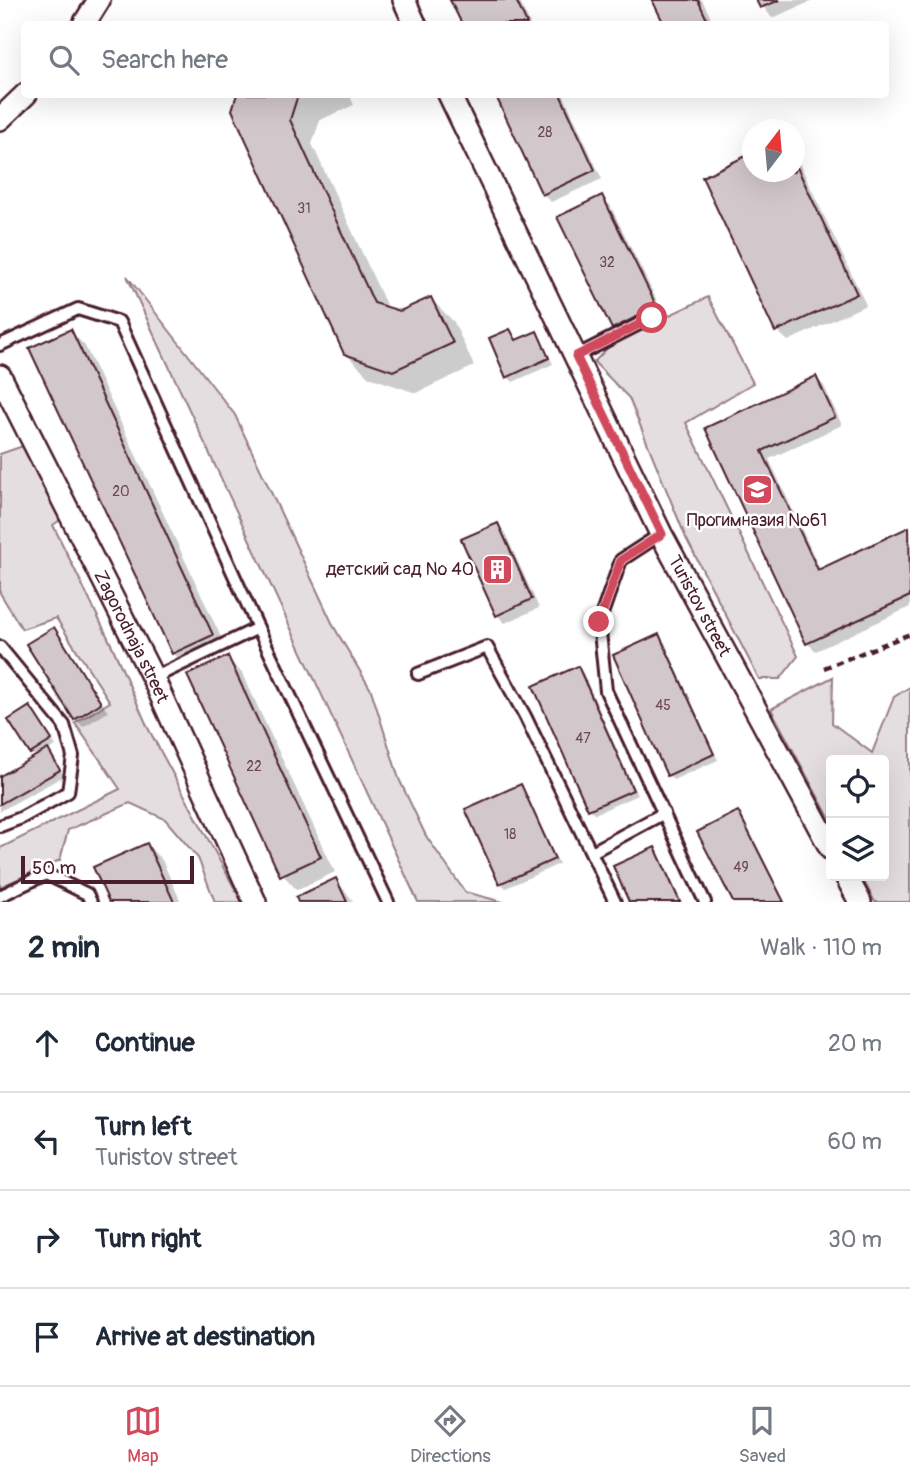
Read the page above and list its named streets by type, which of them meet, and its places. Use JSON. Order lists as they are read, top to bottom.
{
  "streets": {
    "street": ["Turistov street", "Zagorodnaja street"]
  },
  "places": {
    "school or university": ["Прогимназия №61"],
    "building": ["детский сад № 40"]
  },
  "house_numbers": [
    "28",
    "31",
    "32",
    "20",
    "45",
    "47",
    "22",
    "18",
    "49"
  ],
  "scale_bar": "50 m",
  "north": "top",
  "page": {
    "search": "Search here",
    "scale": "50 m",
    "heading": ["2 min", "Walk · 110 m"],
    "list": [
      ["Continue", "20 m"],
      ["Turn left", "Turistov street", "60 m"],
      ["Turn right", "30 m"],
      "Arrive at destination"
    ],
    "nav": ["Map", "Directions", "Saved"]
  }
}
